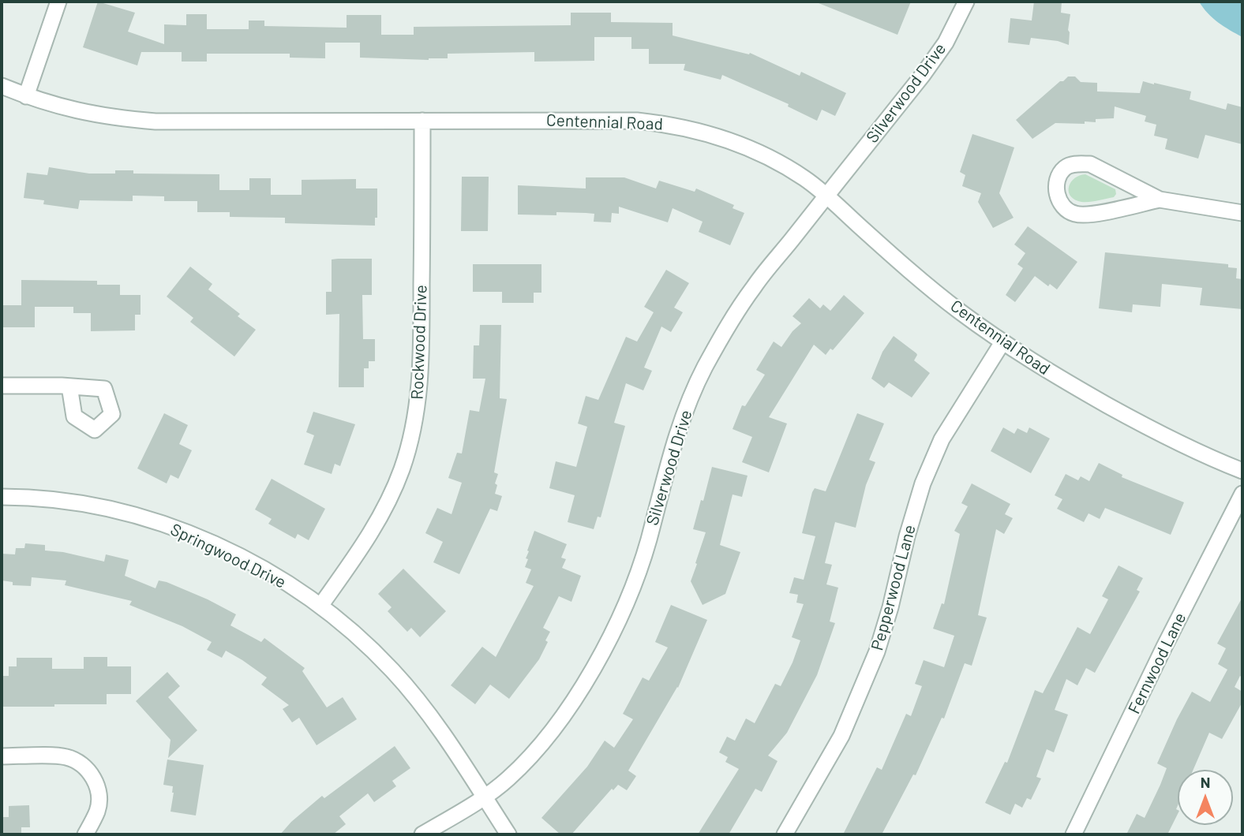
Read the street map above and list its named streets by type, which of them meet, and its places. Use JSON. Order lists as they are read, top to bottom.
{
  "streets": {
    "street": [
      "Silverwood Drive",
      "Centennial Road",
      "Rockwood Drive",
      "Springwood Drive",
      "Pepperwood Lane",
      "Fernwood Lane"
    ]
  },
  "crossings": [
    ["Silverwood Drive", "Centennial Road"],
    ["Silverwood Drive", "Springwood Drive"],
    ["Centennial Road", "Rockwood Drive"],
    ["Centennial Road", "Pepperwood Lane"],
    ["Rockwood Drive", "Springwood Drive"]
  ],
  "north": "top"
}
